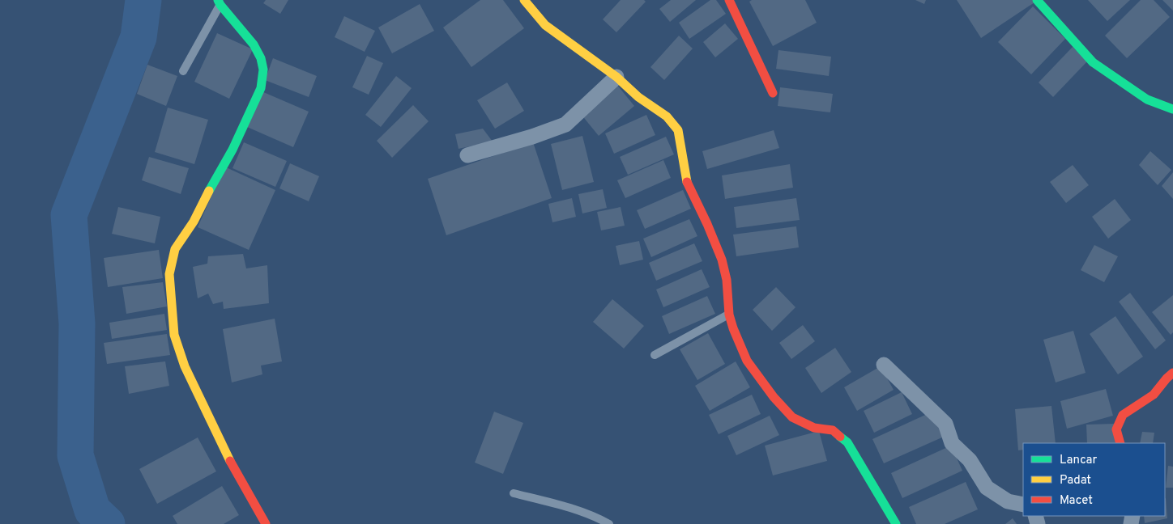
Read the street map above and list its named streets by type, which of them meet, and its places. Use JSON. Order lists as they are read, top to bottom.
{
  "legend": ["Lancar", "Padat", "Macet"]
}
